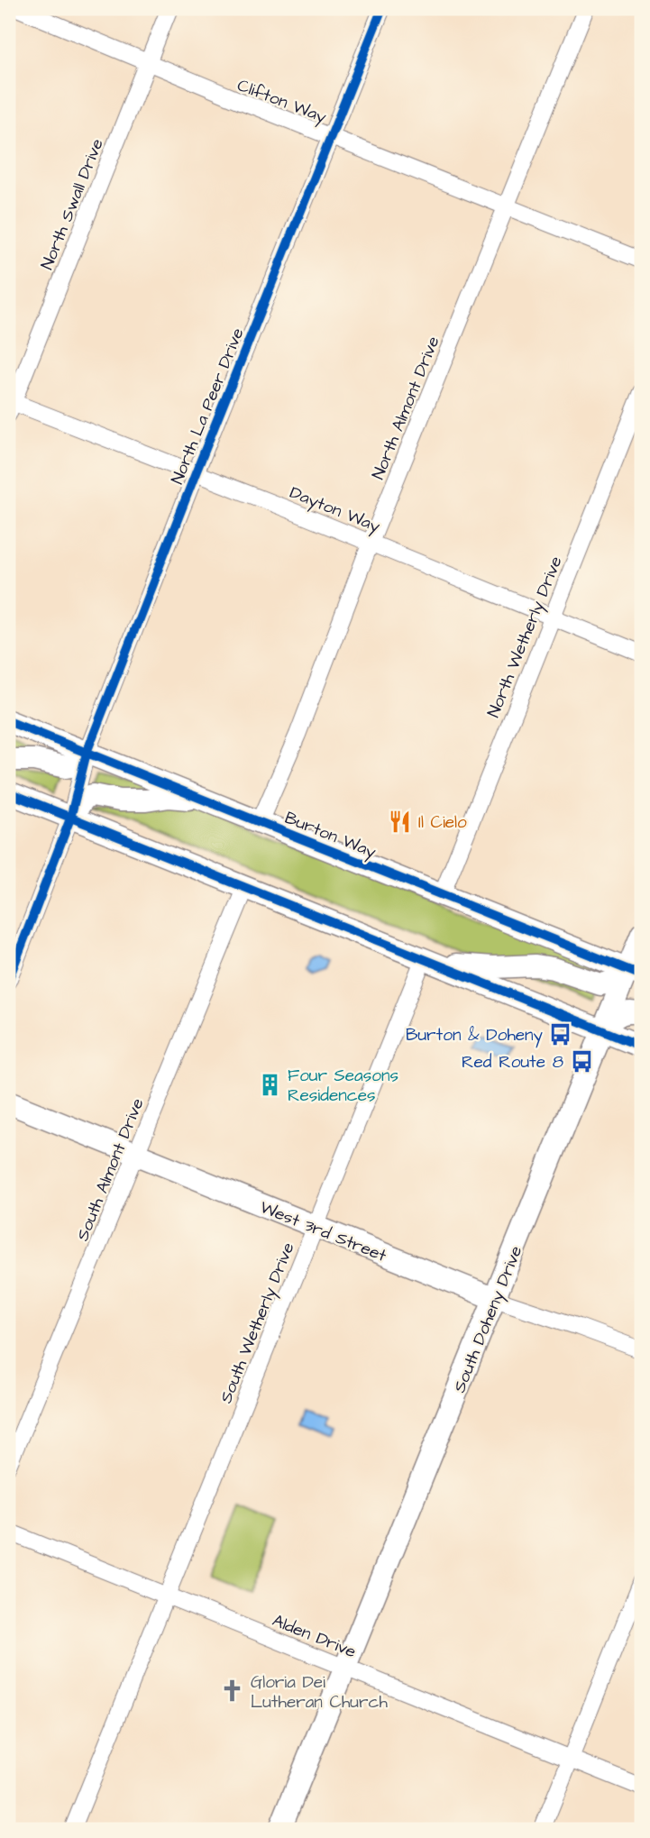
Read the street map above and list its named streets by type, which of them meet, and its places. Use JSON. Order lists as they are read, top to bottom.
{
  "streets": {
    "main road": ["Burton Way", "West 3rd Street", "South Doheny Drive"],
    "street": [
      "Clifton Way",
      "North Swall Drive",
      "North La Peer Drive",
      "North Almont Drive",
      "Dayton Way",
      "North Wetherly Drive",
      "South Almont Drive",
      "South Wetherly Drive",
      "Alden Drive"
    ]
  },
  "crossings": [
    ["Clifton Way", "North Swall Drive"],
    ["Clifton Way", "North La Peer Drive"],
    ["Clifton Way", "North Almont Drive"],
    ["North Swall Drive", "Dayton Way"],
    ["North La Peer Drive", "Dayton Way"],
    ["North La Peer Drive", "Burton Way"],
    ["North Almont Drive", "Dayton Way"],
    ["North Almont Drive", "Burton Way"],
    ["Dayton Way", "North Wetherly Drive"],
    ["North Wetherly Drive", "Burton Way"],
    ["Burton Way", "South Doheny Drive"],
    ["South Almont Drive", "West 3rd Street"],
    ["West 3rd Street", "South Doheny Drive"],
    ["West 3rd Street", "South Wetherly Drive"],
    ["South Doheny Drive", "Alden Drive"],
    ["South Wetherly Drive", "Alden Drive"]
  ],
  "places": {
    "restaurant": ["Il Cielo"],
    "bus stop": ["Burton & Doheny", "Red Route 8"],
    "building": ["Four Seasons Residences"],
    "church": ["Gloria Dei Lutheran Church"]
  }
}
